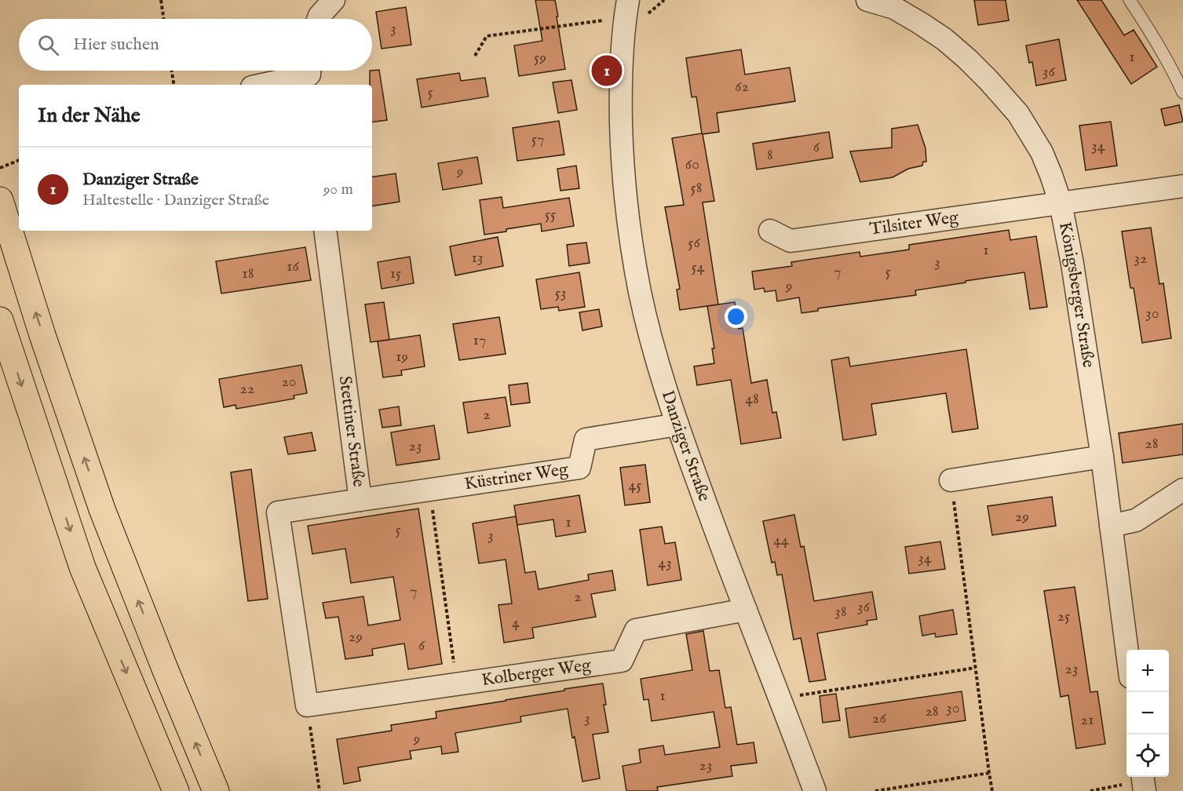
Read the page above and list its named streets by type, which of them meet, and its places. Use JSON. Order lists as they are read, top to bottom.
{
  "streets": {
    "street": [
      "Tilsiter Weg",
      "Königsberger Straße",
      "Stettiner Straße",
      "Danziger Straße",
      "Küstriner Weg",
      "Kolberger Weg"
    ]
  },
  "crossings": [
    ["Tilsiter Weg", "Königsberger Straße"],
    ["Stettiner Straße", "Küstriner Weg"],
    ["Stettiner Straße", "Kolberger Weg"],
    ["Danziger Straße", "Küstriner Weg"],
    ["Danziger Straße", "Kolberger Weg"]
  ],
  "house_numbers": [
    "3",
    "1",
    "59",
    "36",
    "62",
    "5",
    "57",
    "34",
    "6",
    "8",
    "60",
    "9",
    "58",
    "55",
    "56",
    "1",
    "13",
    "32",
    "3",
    "16",
    "54",
    "7",
    "5",
    "18",
    "15",
    "9",
    "53",
    "30",
    "17",
    "19",
    "20",
    "22",
    "48",
    "2",
    "28",
    "23",
    "45",
    "29",
    "1",
    "5",
    "3",
    "44",
    "34",
    "43",
    "7",
    "2",
    "36",
    "38",
    "25",
    "4",
    "29",
    "6",
    "23",
    "1",
    "30",
    "28",
    "3",
    "26",
    "21",
    "9",
    "23"
  ],
  "page": {
    "search": "Hier suchen",
    "pins": "1",
    "heading": "In der Nähe",
    "list": [
      {
        "mark": "1",
        "name": "Danziger Straße",
        "note": "Haltestelle · Danziger Straße",
        "value": "90 m"
      }
    ],
    "map_buttons": ["+", "−"]
  }
}
